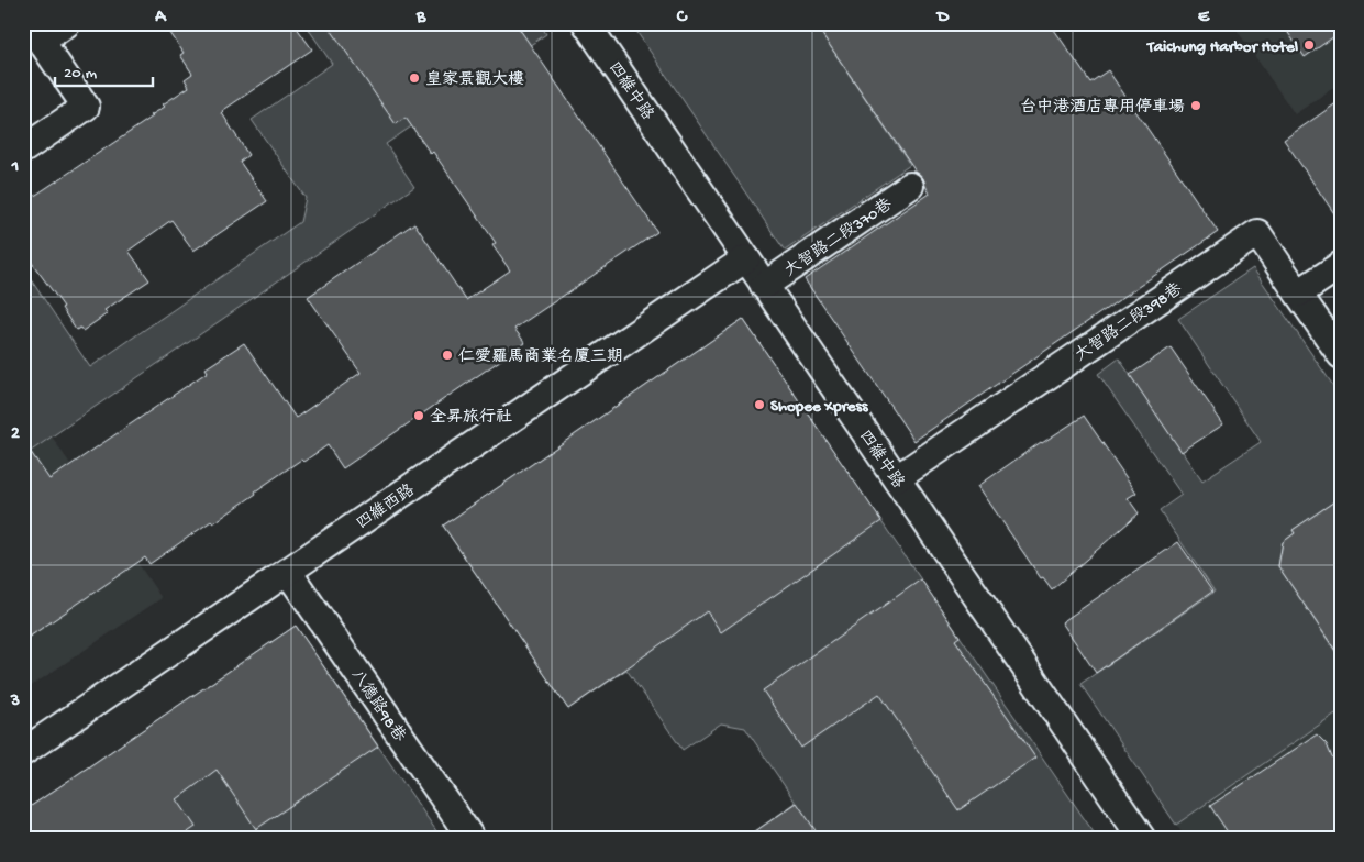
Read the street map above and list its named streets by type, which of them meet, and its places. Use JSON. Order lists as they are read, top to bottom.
{
  "streets": {
    "street": [
      "四維中路",
      "大智路二段370巷",
      "大智路二段398巷",
      "四維西路",
      "八德路98巷"
    ]
  },
  "crossings": [
    ["四維中路", "大智路二段370巷"],
    ["四維中路", "大智路二段398巷"],
    ["四維中路", "四維西路"],
    ["四維西路", "八德路98巷"]
  ],
  "places": [
    "Taichung Harbor Hotel",
    "皇家景觀大樓",
    "台中港酒店專用停車場",
    "仁愛羅馬商業名廈三期",
    "Shopee Xpress",
    "全昇旅行社"
  ],
  "scale_bar": "20 m",
  "grid": {
    "columns": [
      "A",
      "B",
      "C",
      "D",
      "E"
    ],
    "rows": ["1", "2", "3"]
  }
}
